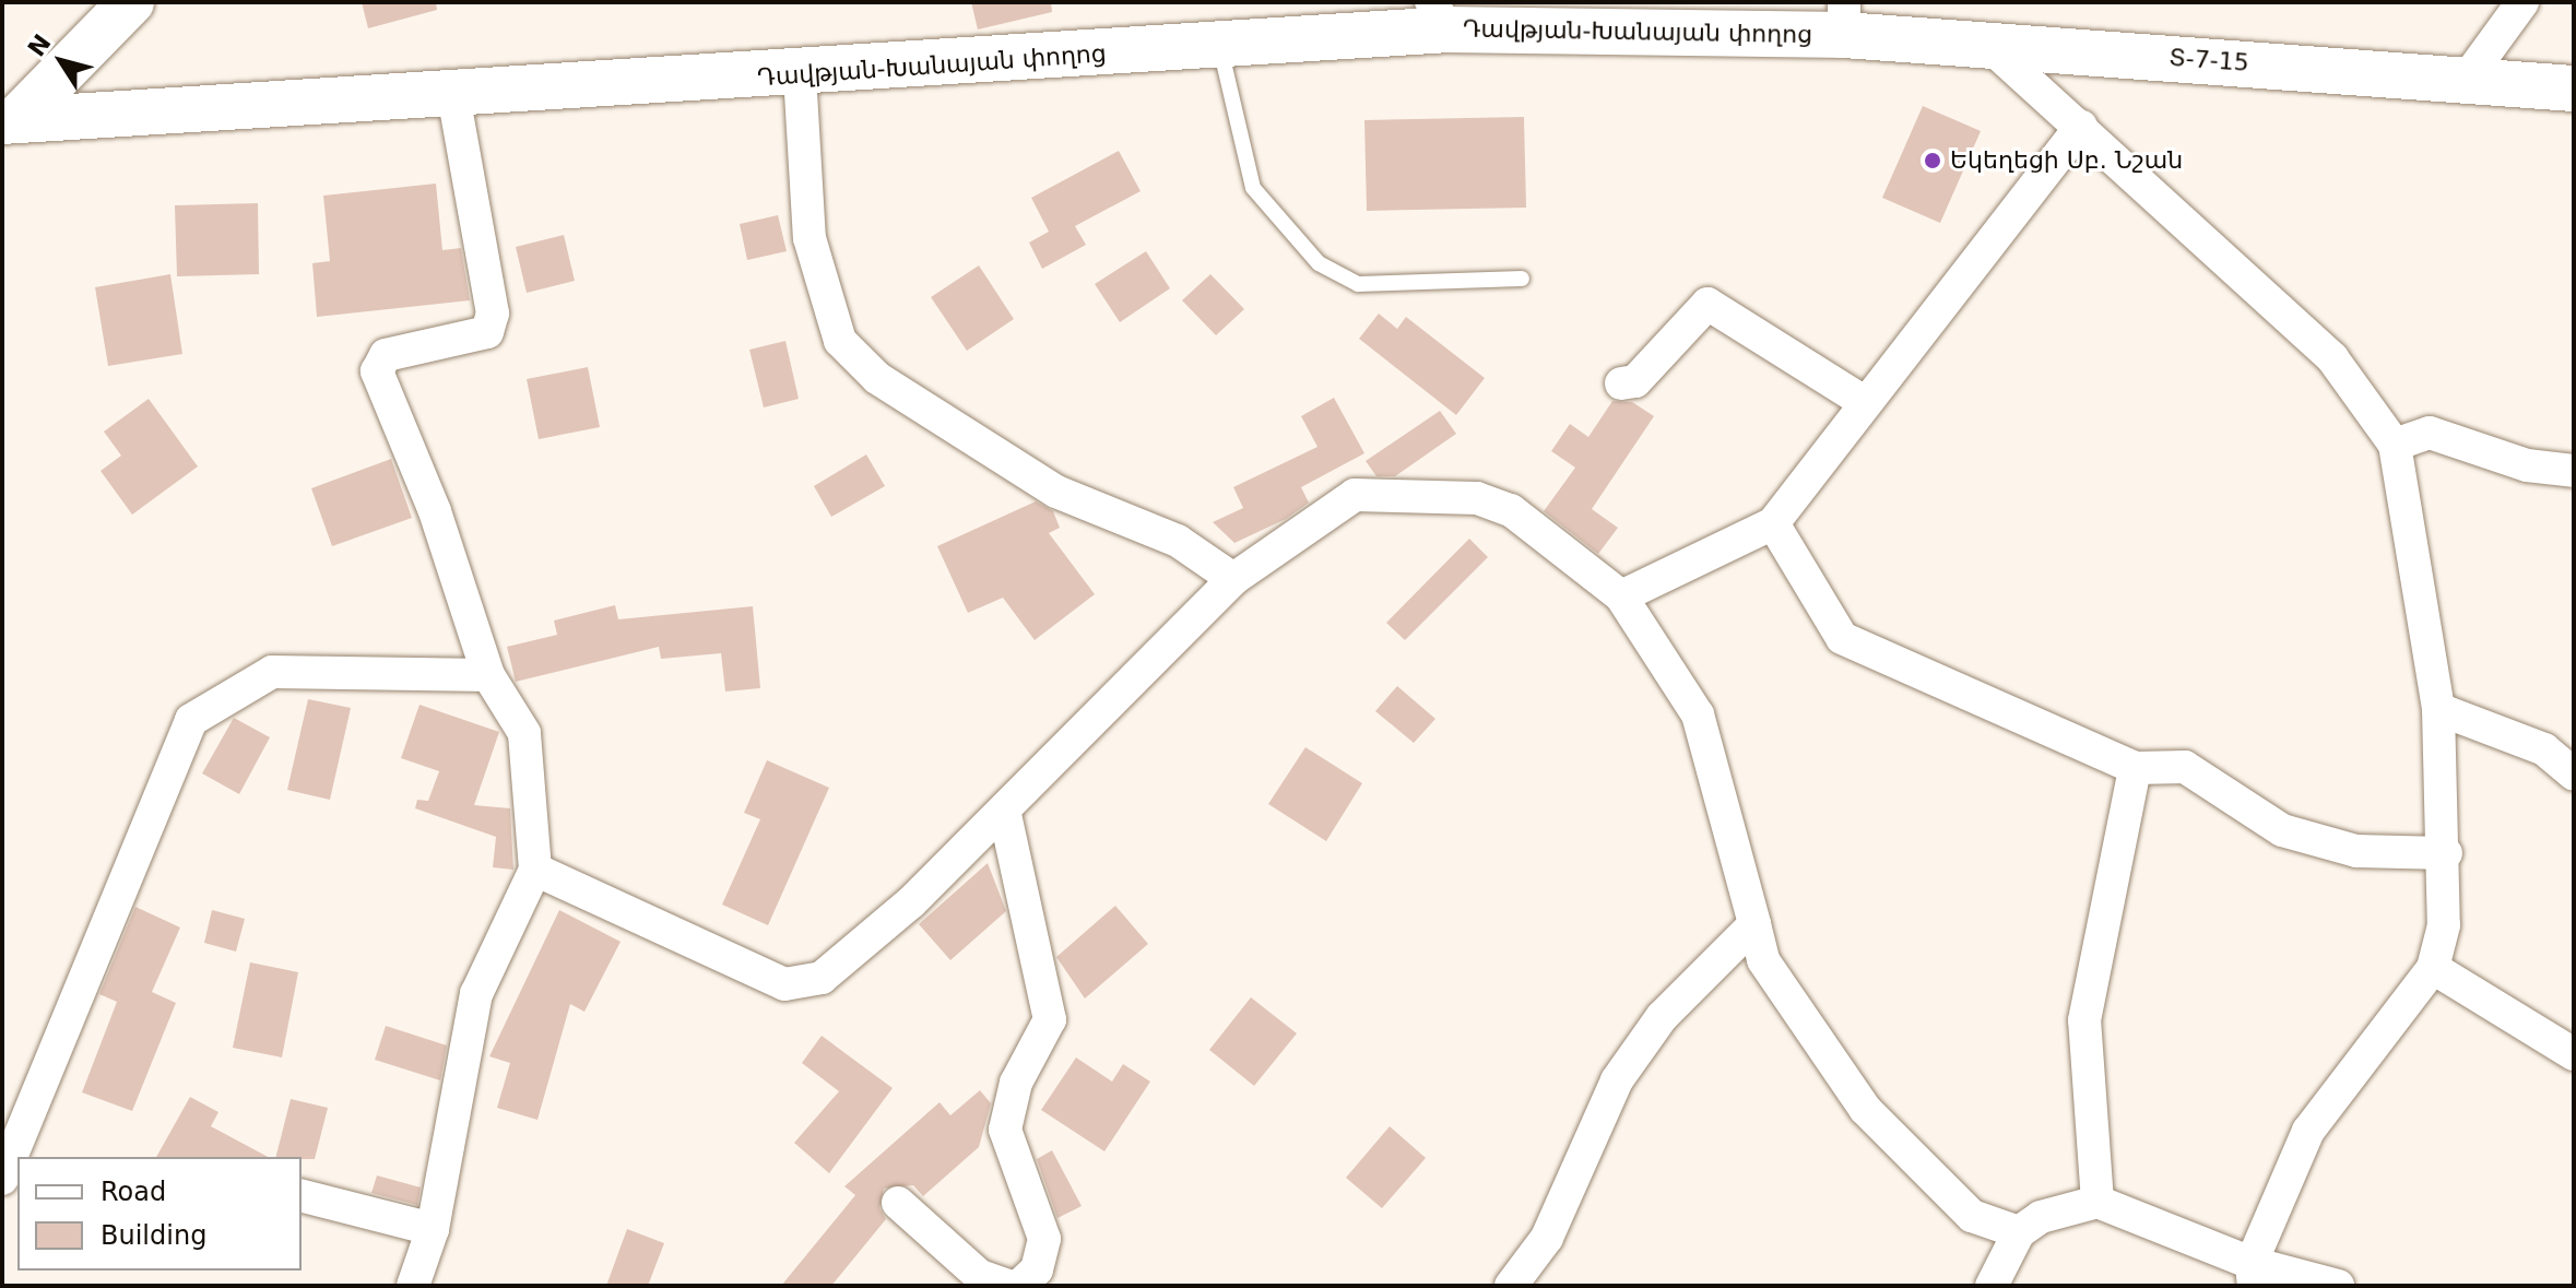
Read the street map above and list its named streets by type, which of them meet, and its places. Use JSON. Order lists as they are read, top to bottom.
{
  "streets": {
    "street": ["Դավթյան-Խանայան փողոց", "Տ-7-15"]
  },
  "crossings": [
    ["Դավթյան-Խանայան փողոց", "Տ-7-15"]
  ],
  "places": ["Եկեղեցի Սբ. Նշան"],
  "legend": ["Road", "Building"],
  "north": "top left"
}
